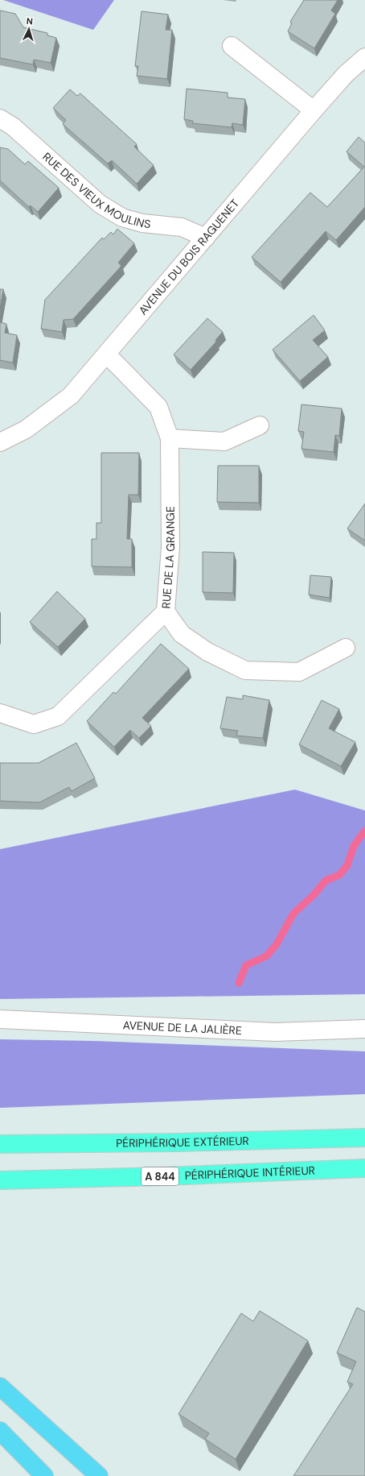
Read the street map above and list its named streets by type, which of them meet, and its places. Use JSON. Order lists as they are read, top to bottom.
{
  "streets": {
    "highway": ["PÉRIPHÉRIQUE EXTÉRIEUR", "PÉRIPHÉRIQUE INTÉRIEUR", "A 844"],
    "street": [
      "RUE DES VIEUX MOULINS",
      "AVENUE DU BOIS RAGUENET",
      "RUE DE LA GRANGE",
      "AVENUE DE LA JALIÈRE"
    ]
  },
  "crossings": [
    ["RUE DES VIEUX MOULINS", "AVENUE DU BOIS RAGUENET"],
    ["AVENUE DU BOIS RAGUENET", "RUE DE LA GRANGE"]
  ],
  "north": "top"
}
